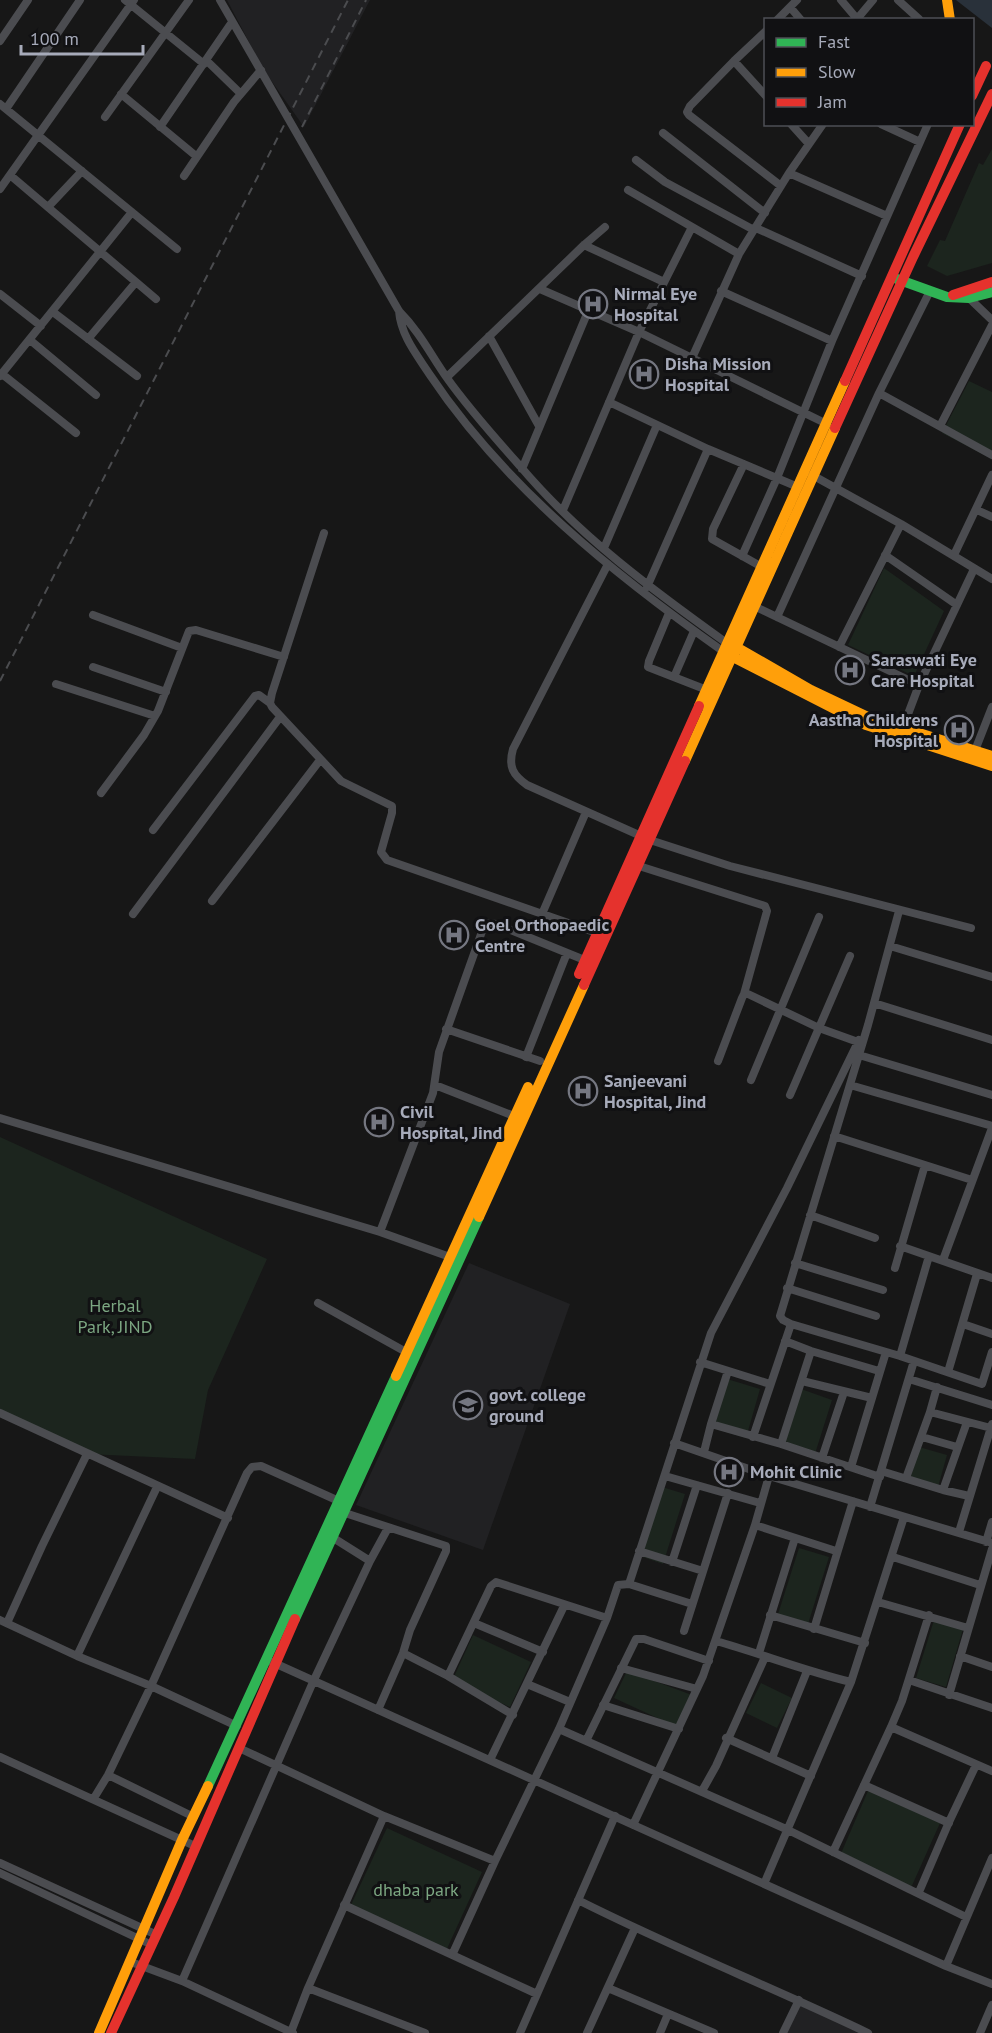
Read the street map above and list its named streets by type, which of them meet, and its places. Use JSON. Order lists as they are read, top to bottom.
{
  "parks": ["Herbal Park, JIND", "dhaba park"],
  "places": {
    "hospital": [
      "Nirmal Eye Hospital",
      "Disha Mission Hospital",
      "Saraswati Eye Care Hospital",
      "Aastha Childrens Hospital",
      "Goel Orthopaedic Centre",
      "Sanjeevani Hospital, Jind",
      "Civil Hospital, Jind",
      "Mohit Clinic"
    ],
    "school or university": ["govt. college ground"]
  },
  "legend": ["Fast", "Slow", "Jam"],
  "scale_bar": "100 m"
}
